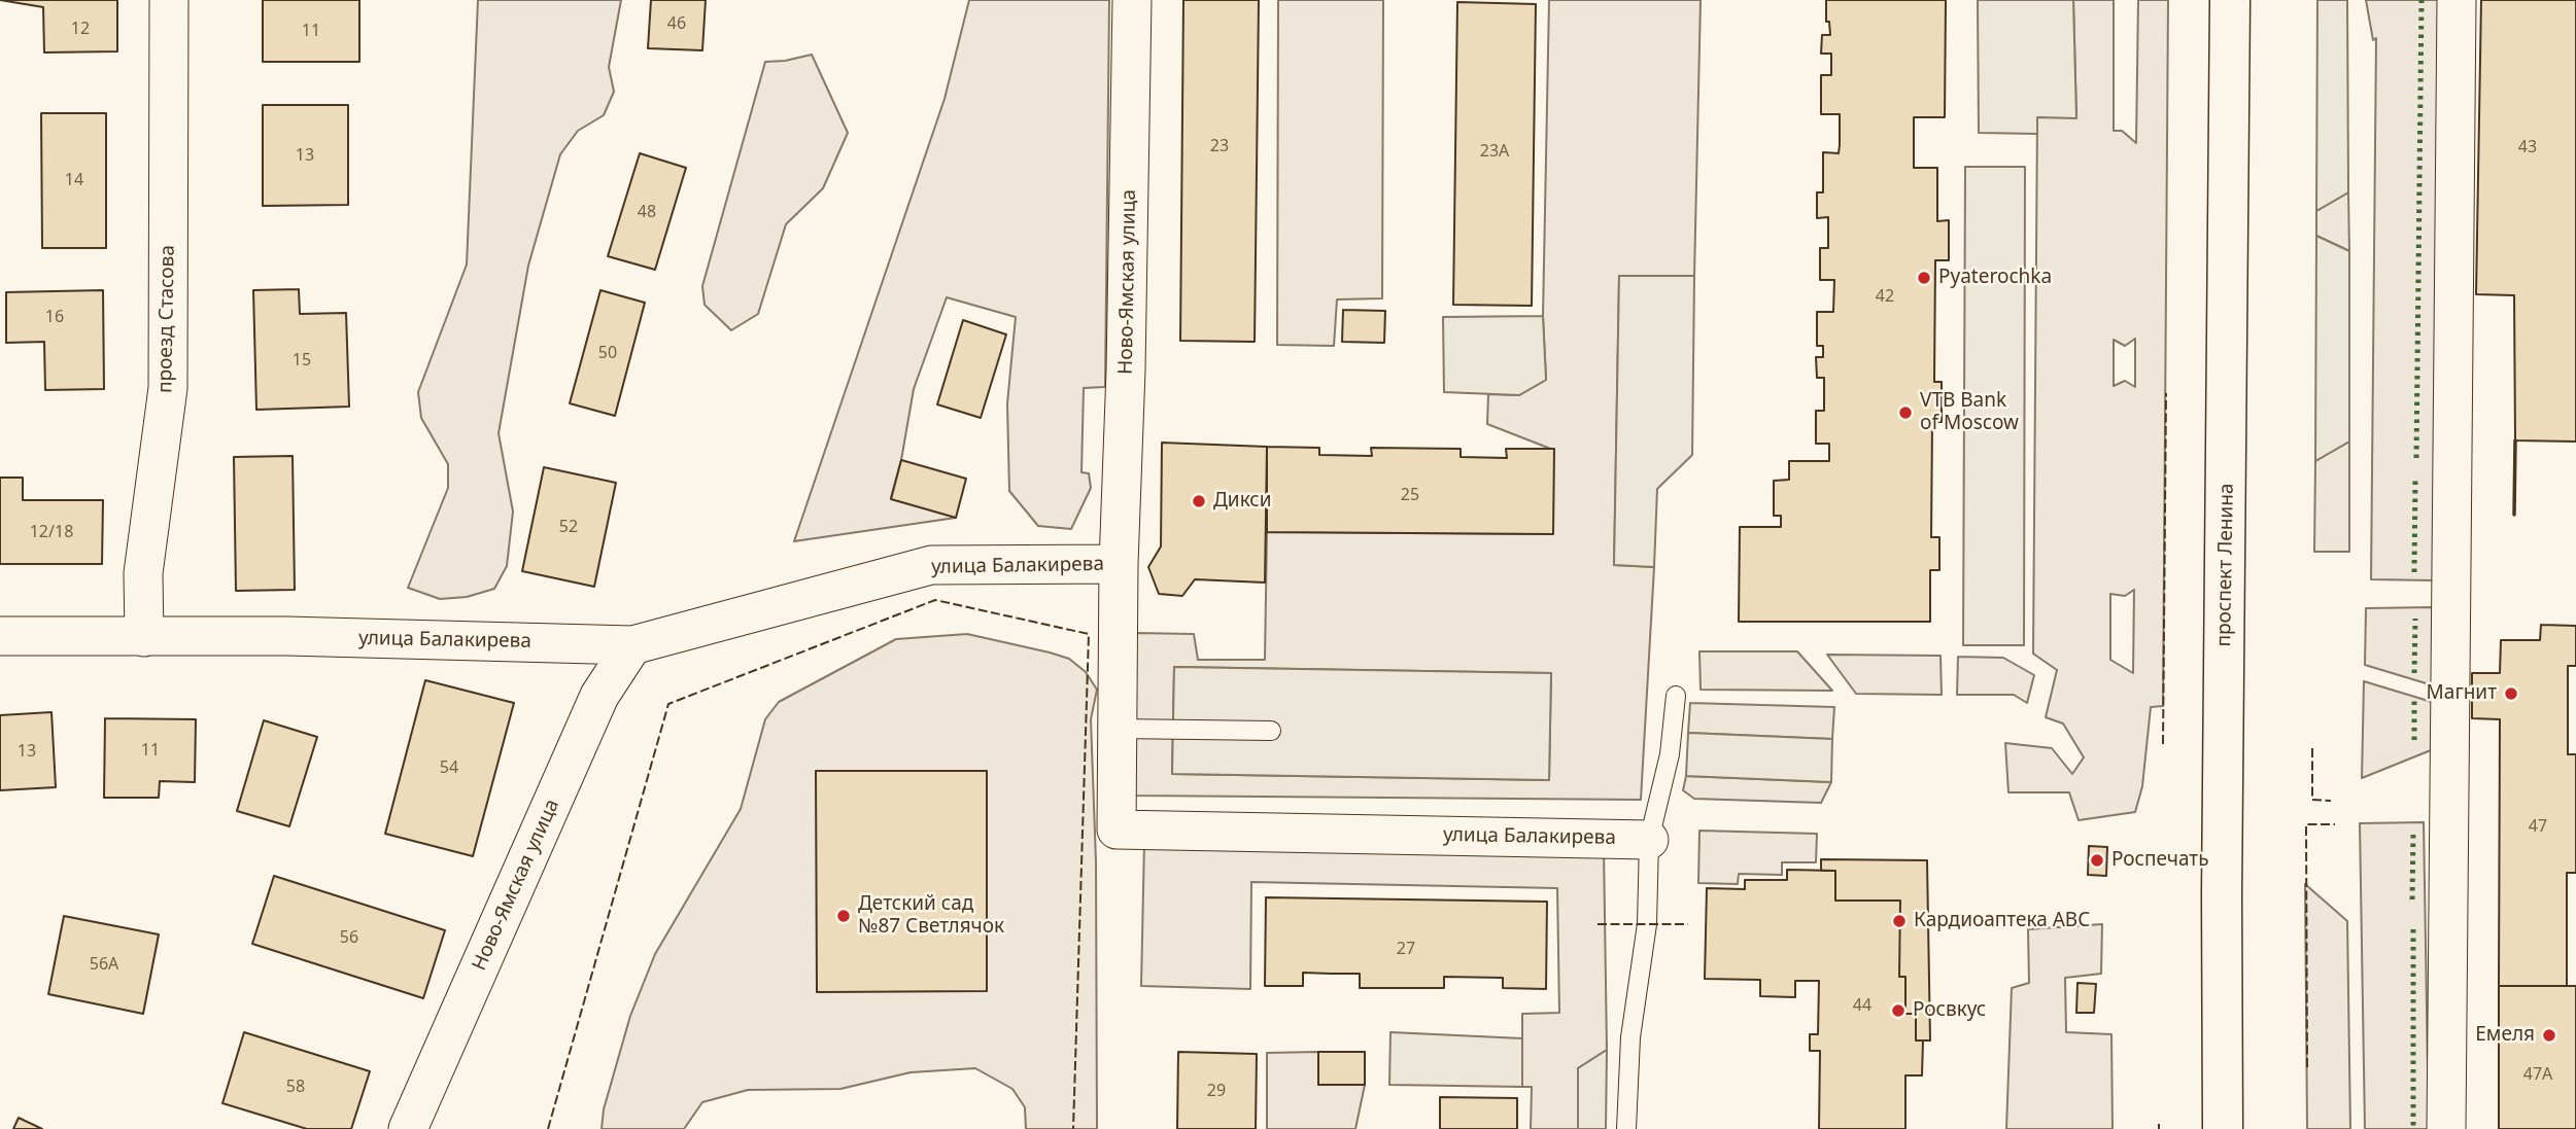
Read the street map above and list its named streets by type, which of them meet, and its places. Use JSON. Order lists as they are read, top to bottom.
{
  "streets": {
    "main road": ["проспект Ленина"],
    "street": ["Ново-Ямская улица", "проезд Стасова", "улица Балакирева"]
  },
  "crossings": [
    ["Ново-Ямская улица", "улица Балакирева"],
    ["проезд Стасова", "улица Балакирева"]
  ],
  "places": [
    "Pyaterochka",
    "VTB Bank of Moscow",
    "Дикси",
    "Магнит",
    "Роспечать",
    "Детский сад №87 Светлячок",
    "Кардиоаптека ABC",
    "Росвкус",
    "Емеля"
  ],
  "house_numbers": [
    "46",
    "12",
    "11",
    "23",
    "43",
    "23А",
    "13",
    "14",
    "48",
    "42",
    "16",
    "50",
    "15",
    "25",
    "52",
    "12/18",
    "11",
    "13",
    "54",
    "47",
    "56",
    "27",
    "56А",
    "44",
    "47А",
    "58",
    "29"
  ]
}
